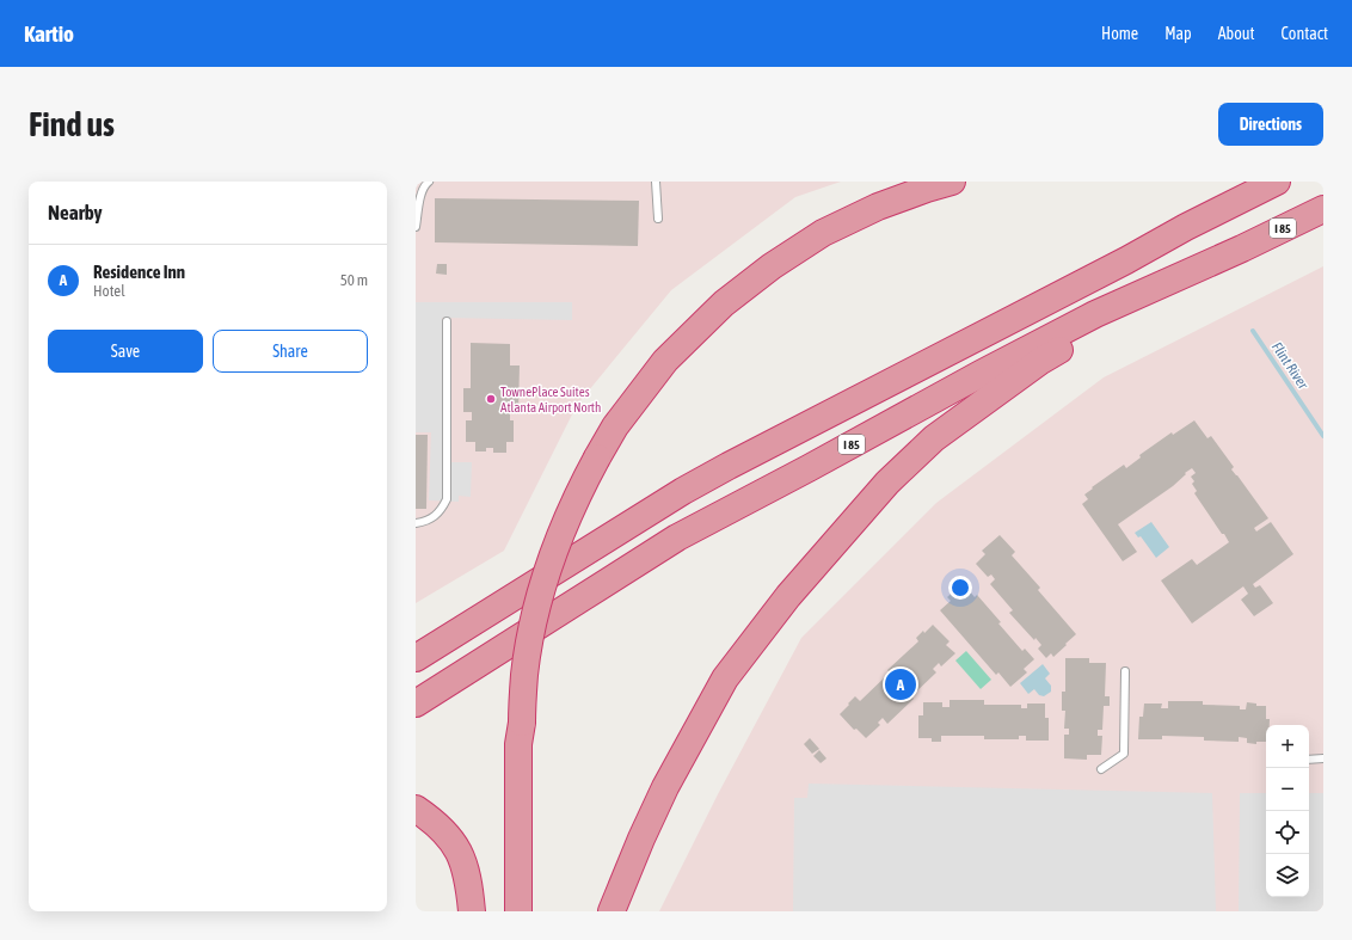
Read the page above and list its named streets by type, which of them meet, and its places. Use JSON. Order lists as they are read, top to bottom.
{
  "streets": {
    "highway": ["I 85"]
  },
  "water": ["Flint River"],
  "places": ["TownePlace Suites Atlanta Airport North"],
  "page": {
    "header": "Kartio",
    "nav": [
      "Home",
      "Map",
      "About",
      "Contact"
    ],
    "buttons": [
      "Directions",
      ["Save", "Share"]
    ],
    "title": "Find us",
    "heading": "Nearby",
    "list": [
      {
        "mark": "A",
        "name": "Residence Inn",
        "note": "Hotel",
        "value": "50 m"
      }
    ],
    "pins": "A",
    "map_buttons": ["+", "−"]
  }
}
